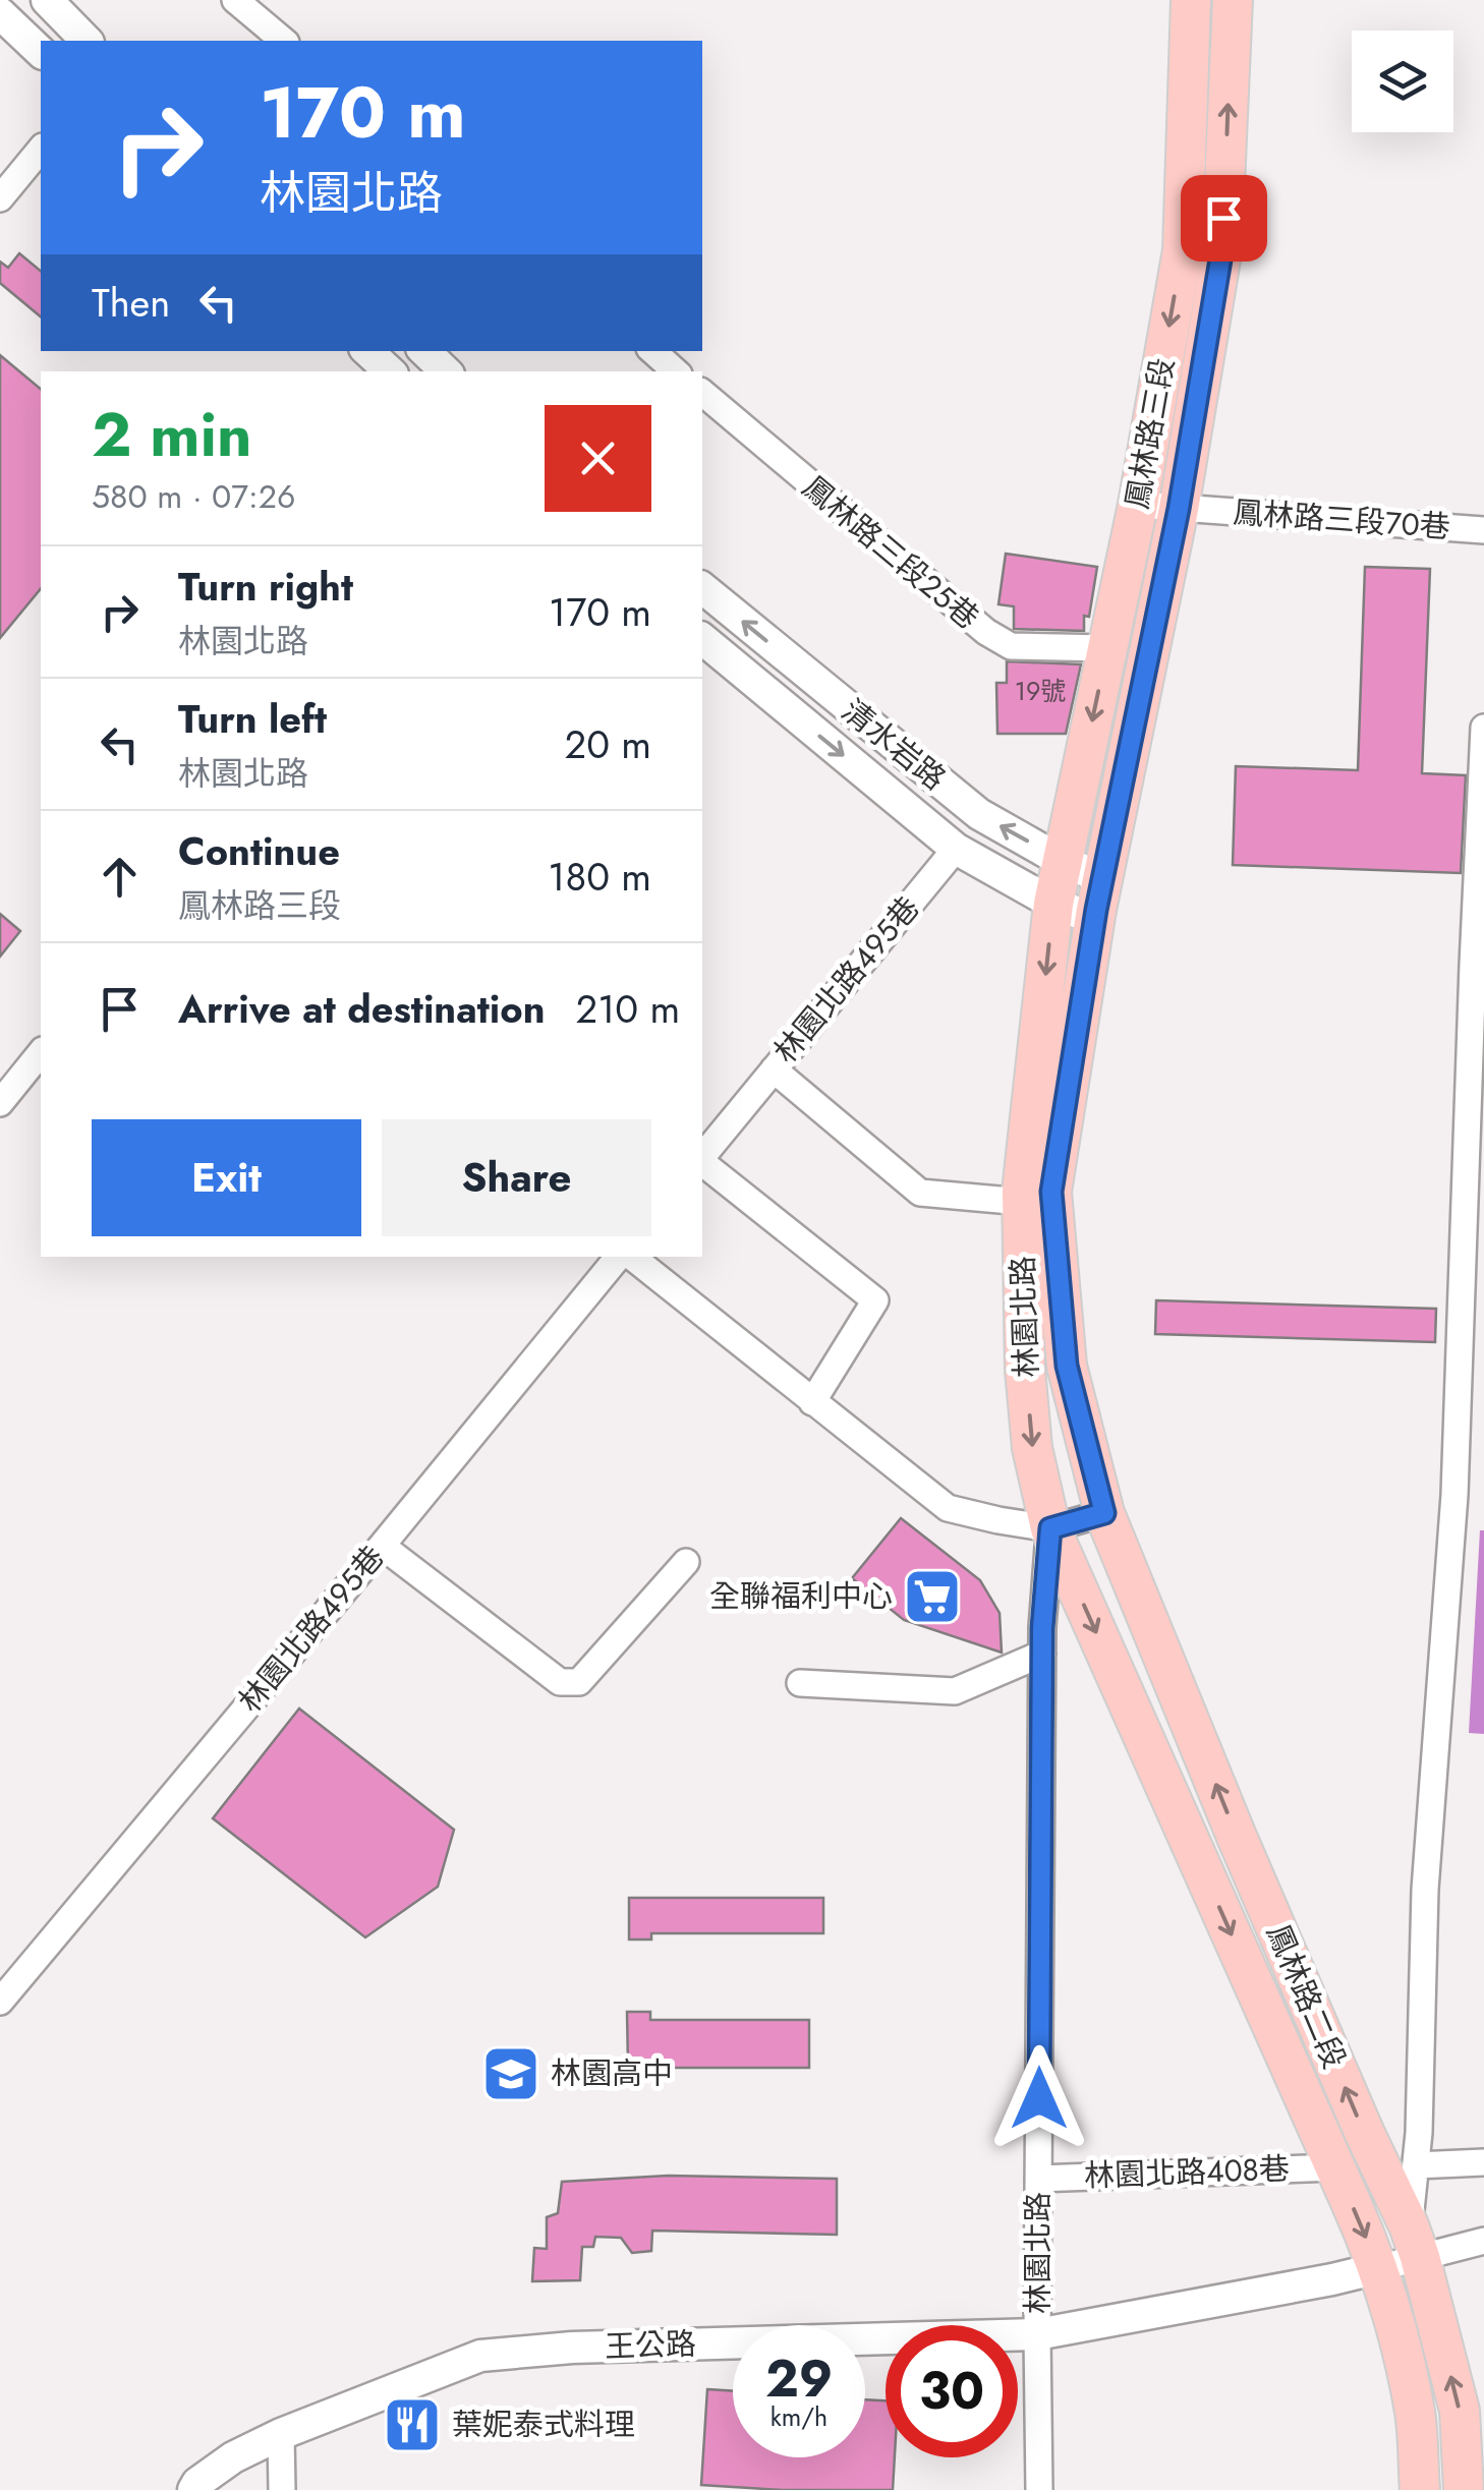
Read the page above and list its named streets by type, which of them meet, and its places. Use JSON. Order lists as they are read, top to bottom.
{
  "streets": {
    "main road": ["鳳林路三段", "林園北路", "鳳林路二段"],
    "street": [
      "鳳林路三段70巷",
      "鳳林路三段25巷",
      "清水岩路",
      "林園北路495巷",
      "林園北路408巷",
      "王公路"
    ]
  },
  "crossings": [
    ["鳳林路三段", "鳳林路三段70巷"],
    ["鳳林路三段", "鳳林路三段25巷"],
    ["鳳林路三段", "清水岩路"],
    ["鳳林路三段", "林園北路"],
    ["清水岩路", "林園北路495巷"],
    ["清水岩路", "林園北路"],
    ["林園北路495巷", "林園北路"],
    ["林園北路495巷", "鳳林路二段"],
    ["林園北路", "鳳林路二段"],
    ["林園北路", "林園北路408巷"],
    ["林園北路", "王公路"],
    ["鳳林路二段", "林園北路408巷"],
    ["鳳林路二段", "王公路"]
  ],
  "places": {
    "supermarket": ["全聯福利中心"],
    "school or university": ["林園高中"],
    "restaurant": ["葉妮泰式料理"]
  },
  "house_numbers": ["19號"],
  "page": {
    "turn": ["170 m", "林園北路"],
    "then": "Then",
    "heading": ["2 min", "580 m · 07:26"],
    "list": [
      {
        "name": "Turn right",
        "note": "林園北路",
        "value": "170 m"
      },
      {
        "name": "Turn left",
        "note": "林園北路",
        "value": "20 m"
      },
      {
        "name": "Continue",
        "note": "鳳林路三段",
        "value": "180 m"
      },
      {
        "name": "Arrive at destination",
        "value": "210 m"
      }
    ],
    "buttons": ["Exit", "Share"],
    "speed": "29 km/h",
    "limit": "30"
  }
}
